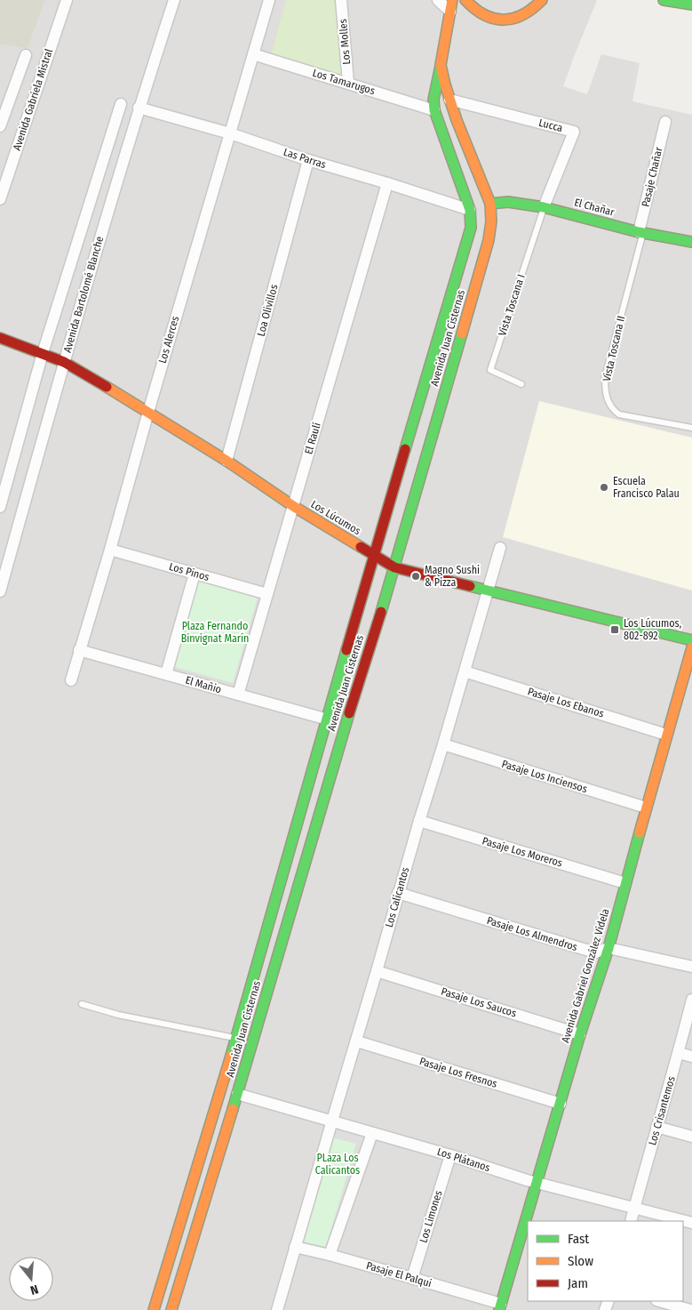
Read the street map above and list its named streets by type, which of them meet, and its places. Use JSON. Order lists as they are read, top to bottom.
{
  "streets": {
    "street": [
      "Los Molles",
      "Los Tamarugos",
      "Avenida Gabriela Mistral",
      "Lucca",
      "Las Parras",
      "Pasaje Chañar",
      "El Chañar",
      "Avenida Bartolomé Blanche",
      "Loa Olivillos",
      "Avenida Juan Cisternas",
      "Los Alerces",
      "El Raulí",
      "Los Lúcumos",
      "Los Pinos",
      "El Mañio",
      "Pasaje Los Ebanos",
      "Pasaje Los Inciensos",
      "Pasaje Los Moreros",
      "Los Calicantos",
      "Pasaje Los Almendros",
      "Avenida Gabriel González Videla",
      "Pasaje Los Saucos",
      "Pasaje Los Fresnos",
      "Los Crisantemos",
      "Los Plátanos",
      "Los Limones",
      "Pasaje El Palqui"
    ],
    "lane": ["Vista Toscana I", "Vista Toscana II"]
  },
  "crossings": [
    ["Los Molles", "Los Tamarugos"],
    ["Los Tamarugos", "Avenida Juan Cisternas"],
    ["Los Tamarugos", "Los Alerces"],
    ["Lucca", "El Chañar"],
    ["Lucca", "Vista Toscana I"],
    ["Lucca", "Avenida Juan Cisternas"],
    ["Las Parras", "Avenida Bartolomé Blanche"],
    ["Las Parras", "Loa Olivillos"],
    ["Las Parras", "Avenida Juan Cisternas"],
    ["Las Parras", "Los Alerces"],
    ["Las Parras", "El Raulí"],
    ["Pasaje Chañar", "El Chañar"],
    ["Pasaje Chañar", "Vista Toscana II"],
    ["El Chañar", "Vista Toscana I"],
    ["El Chañar", "Avenida Juan Cisternas"],
    ["El Chañar", "Vista Toscana II"],
    ["Avenida Bartolomé Blanche", "Los Lúcumos"],
    ["Loa Olivillos", "Los Lúcumos"],
    ["Avenida Juan Cisternas", "Los Lúcumos"],
    ["Avenida Juan Cisternas", "El Mañio"],
    ["Avenida Juan Cisternas", "Los Plátanos"],
    ["Los Alerces", "Los Lúcumos"],
    ["Los Alerces", "Los Pinos"],
    ["Los Alerces", "El Mañio"],
    ["El Raulí", "Los Lúcumos"],
    ["El Raulí", "Los Pinos"],
    ["El Raulí", "El Mañio"],
    ["Los Lúcumos", "Los Calicantos"],
    ["Pasaje Los Ebanos", "Los Calicantos"],
    ["Pasaje Los Ebanos", "Avenida Gabriel González Videla"],
    ["Pasaje Los Inciensos", "Los Calicantos"],
    ["Pasaje Los Inciensos", "Avenida Gabriel González Videla"],
    ["Pasaje Los Moreros", "Los Calicantos"],
    ["Pasaje Los Moreros", "Avenida Gabriel González Videla"],
    ["Los Calicantos", "Pasaje Los Almendros"],
    ["Los Calicantos", "Pasaje Los Saucos"],
    ["Los Calicantos", "Pasaje Los Fresnos"],
    ["Los Calicantos", "Los Plátanos"],
    ["Los Calicantos", "Pasaje El Palqui"],
    ["Pasaje Los Almendros", "Avenida Gabriel González Videla"],
    ["Avenida Gabriel González Videla", "Pasaje Los Saucos"],
    ["Avenida Gabriel González Videla", "Pasaje Los Fresnos"],
    ["Avenida Gabriel González Videla", "Los Plátanos"],
    ["Avenida Gabriel González Videla", "Pasaje El Palqui"],
    ["Los Crisantemos", "Los Plátanos"],
    ["Los Plátanos", "Los Limones"],
    ["Los Limones", "Pasaje El Palqui"]
  ],
  "parks": ["Plaza Fernando Binvignat Marín", "PLaza Los Calicantos"],
  "places": {
    "other": ["Escuela Francisco Palau", "Magno Sushi & Pizza"],
    "transit": ["Los Lúcumos, 802-892"]
  },
  "legend": ["Fast", "Slow", "Jam"],
  "north": "bottom"
}
